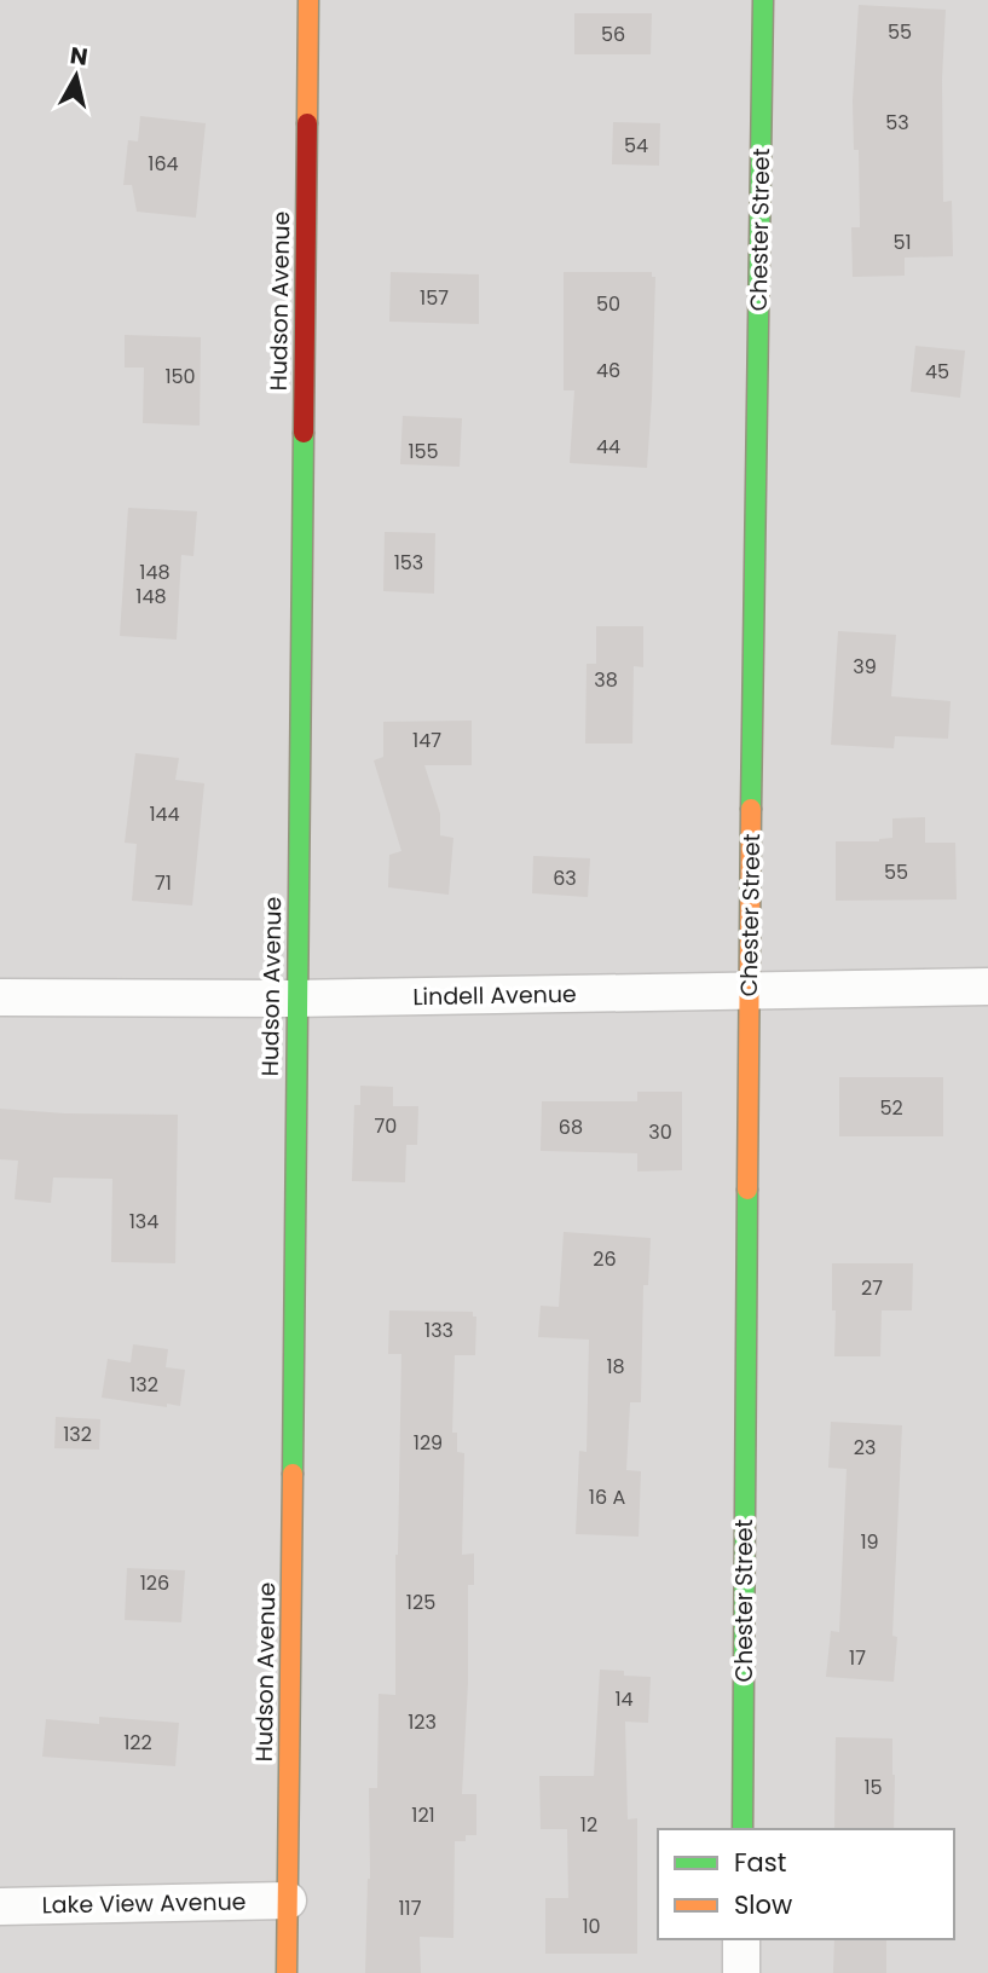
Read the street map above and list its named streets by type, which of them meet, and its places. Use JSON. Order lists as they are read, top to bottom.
{
  "streets": {
    "street": [
      "Chester Street",
      "Hudson Avenue",
      "Lindell Avenue",
      "Lake View Avenue"
    ]
  },
  "crossings": [
    ["Chester Street", "Lindell Avenue"],
    ["Hudson Avenue", "Lindell Avenue"],
    ["Hudson Avenue", "Lake View Avenue"]
  ],
  "house_numbers": [
    "55",
    "56",
    "53",
    "54",
    "164",
    "51",
    "157",
    "50",
    "46",
    "45",
    "150",
    "44",
    "155",
    "153",
    "148",
    "148",
    "39",
    "38",
    "147",
    "144",
    "55",
    "63",
    "71",
    "52",
    "70",
    "68",
    "30",
    "134",
    "26",
    "27",
    "133",
    "18",
    "132",
    "132",
    "129",
    "23",
    "16 A",
    "19",
    "126",
    "125",
    "17",
    "14",
    "123",
    "122",
    "15",
    "121",
    "12",
    "117",
    "10"
  ],
  "legend": ["Fast", "Slow"],
  "north": "top"
}
